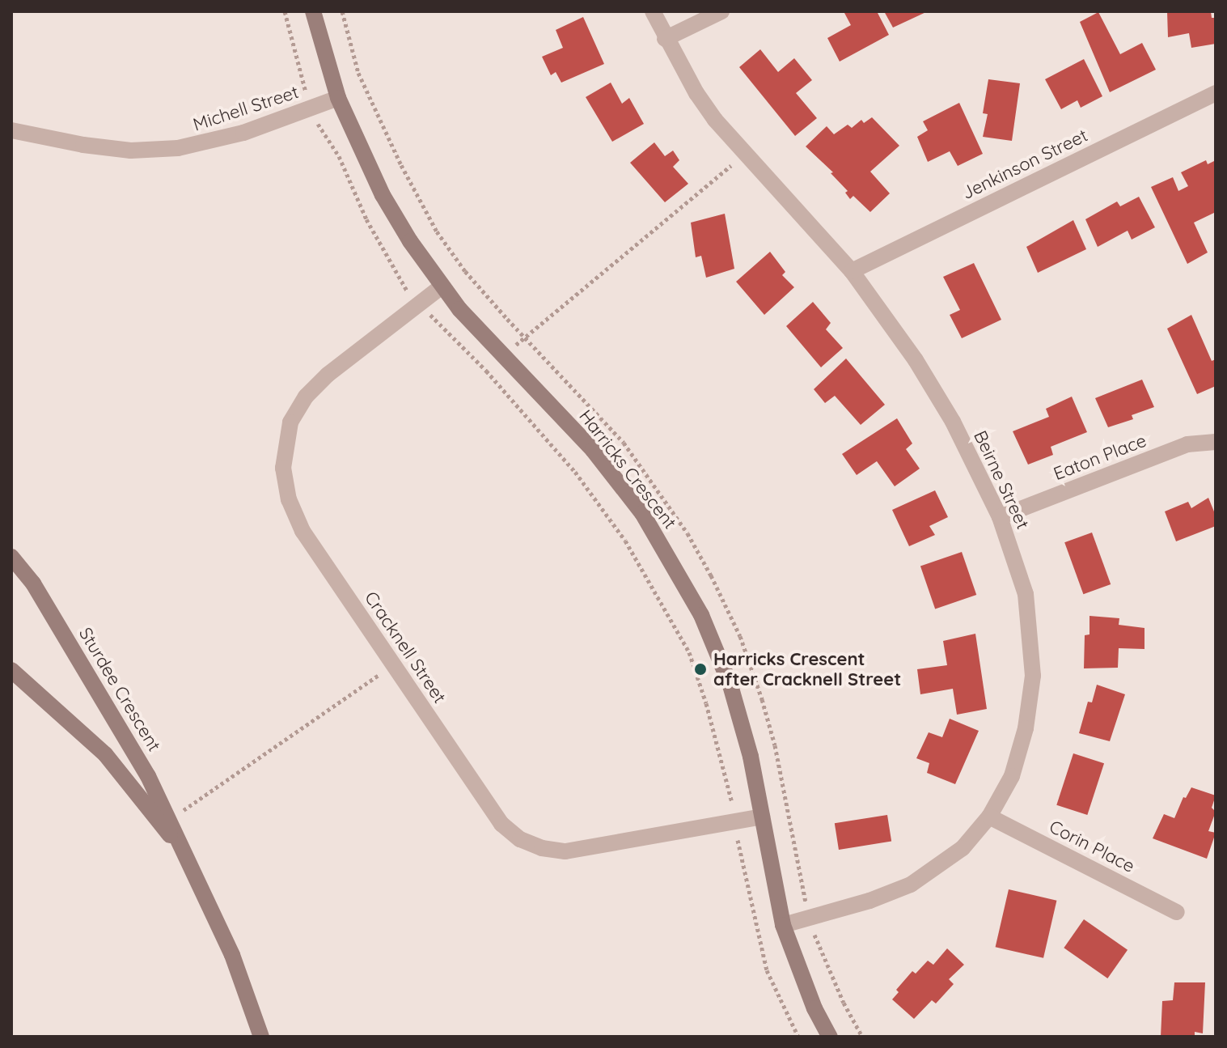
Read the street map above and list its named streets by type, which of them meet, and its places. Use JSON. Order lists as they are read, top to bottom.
{
  "streets": {
    "street": [
      "Michell Street",
      "Jenkinson Street",
      "Eaton Place",
      "Harricks Crescent",
      "Beirne Street",
      "Cracknell Street",
      "Sturdee Crescent",
      "Corin Place"
    ]
  },
  "crossings": [
    ["Michell Street", "Harricks Crescent"],
    ["Jenkinson Street", "Beirne Street"],
    ["Eaton Place", "Beirne Street"],
    ["Harricks Crescent", "Beirne Street"],
    ["Harricks Crescent", "Cracknell Street"],
    ["Beirne Street", "Corin Place"]
  ],
  "places": ["Harricks Crescent after Cracknell Street"]
}
